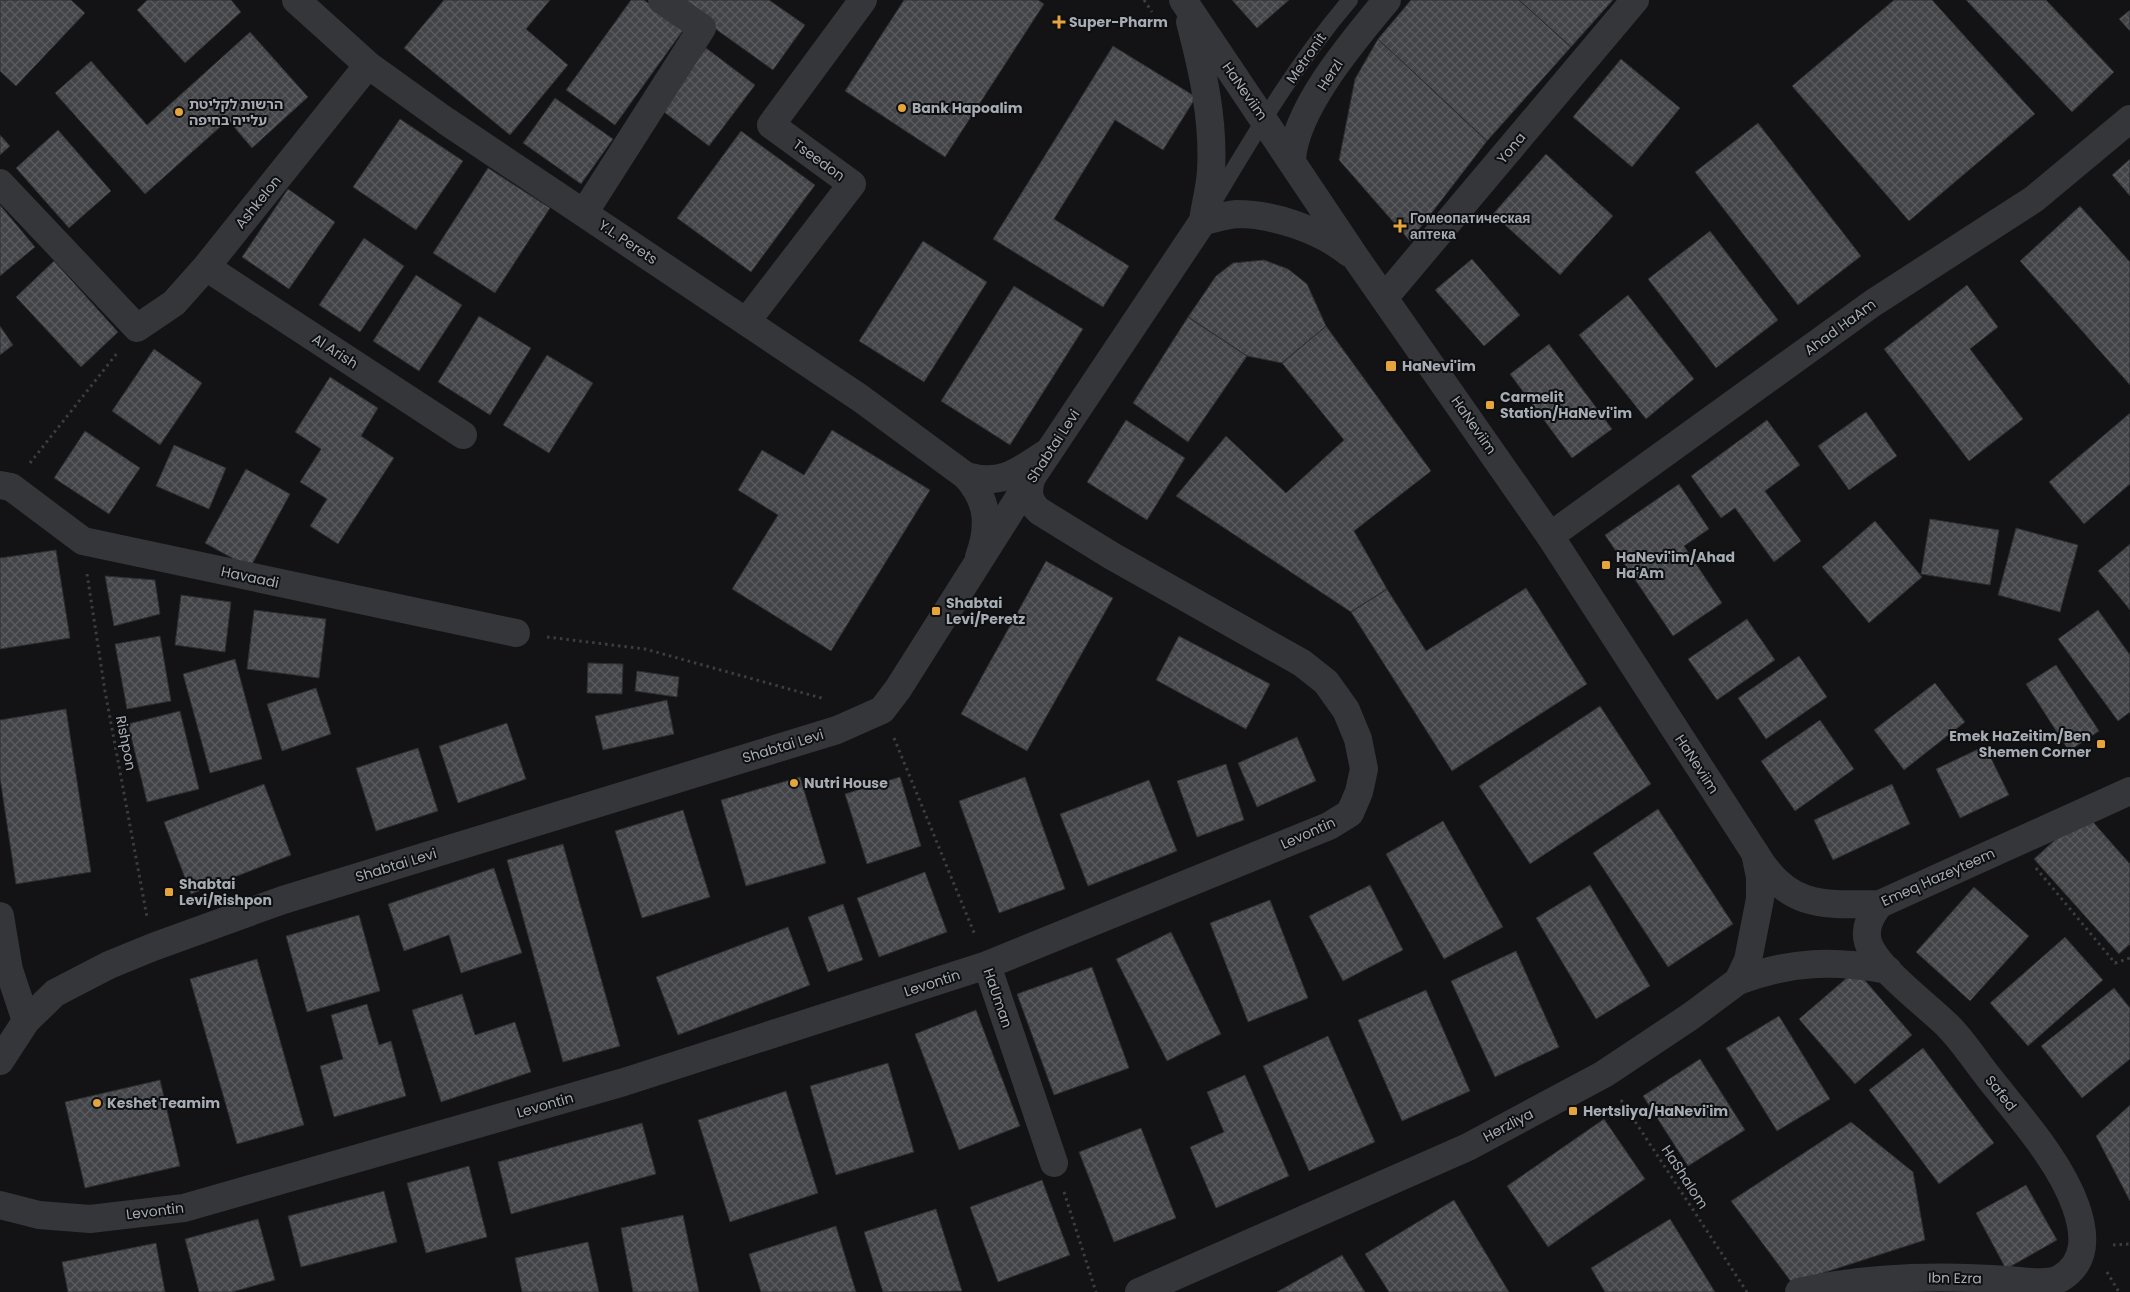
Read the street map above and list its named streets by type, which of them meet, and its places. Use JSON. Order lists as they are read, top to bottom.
{
  "streets": {
    "street": [
      "Herzl",
      "HaNeviim",
      "Yona",
      "Tseedon",
      "Ashkelon",
      "Y.L. Perets",
      "Ahad HaAm",
      "Al Arish",
      "Shabtai Levi",
      "Havaadi",
      "Levontin",
      "Emeq Hazeyteem",
      "HaUman",
      "Safed",
      "Herzliya",
      "Ibn Ezra"
    ],
    "lane": ["Metronit"],
    "path": ["Rishpon", "HaShalom"]
  },
  "crossings": [
    ["Metronit", "HaNeviim"],
    ["Metronit", "Shabtai Levi"],
    ["Herzl", "HaNeviim"],
    ["HaNeviim", "Yona"],
    ["HaNeviim", "Ahad HaAm"],
    ["HaNeviim", "Shabtai Levi"],
    ["HaNeviim", "Emeq Hazeyteem"],
    ["HaNeviim", "Herzliya"],
    ["Tseedon", "Y.L. Perets"],
    ["Ashkelon", "Y.L. Perets"],
    ["Ashkelon", "Al Arish"],
    ["Y.L. Perets", "Shabtai Levi"],
    ["Shabtai Levi", "Rishpon"],
    ["Shabtai Levi", "Levontin"],
    ["Shabtai Levi", "HaUman"],
    ["Havaadi", "Rishpon"],
    ["Levontin", "HaUman"],
    ["Emeq Hazeyteem", "Safed"],
    ["Emeq Hazeyteem", "Herzliya"],
    ["Safed", "Ibn Ezra"],
    ["Herzliya", "HaShalom"]
  ],
  "places": {
    "health": ["Super-Pharm", "Гомеопатическая аптека"],
    "other": [
      "Bank Hapoalim",
      "הרשות לקליטת עלייה בחיפה",
      "Nutri House",
      "Keshet Teamim"
    ],
    "transit": [
      "HaNevi'im",
      "Carmelit Station/HaNevi'im",
      "HaNevi'im/Ahad Ha'Am",
      "Shabtai Levi/Peretz",
      "Emek HaZeitim/Ben Shemen Corner",
      "Shabtai Levi/Rishpon",
      "Hertsliya/HaNevi'im"
    ]
  }
}
